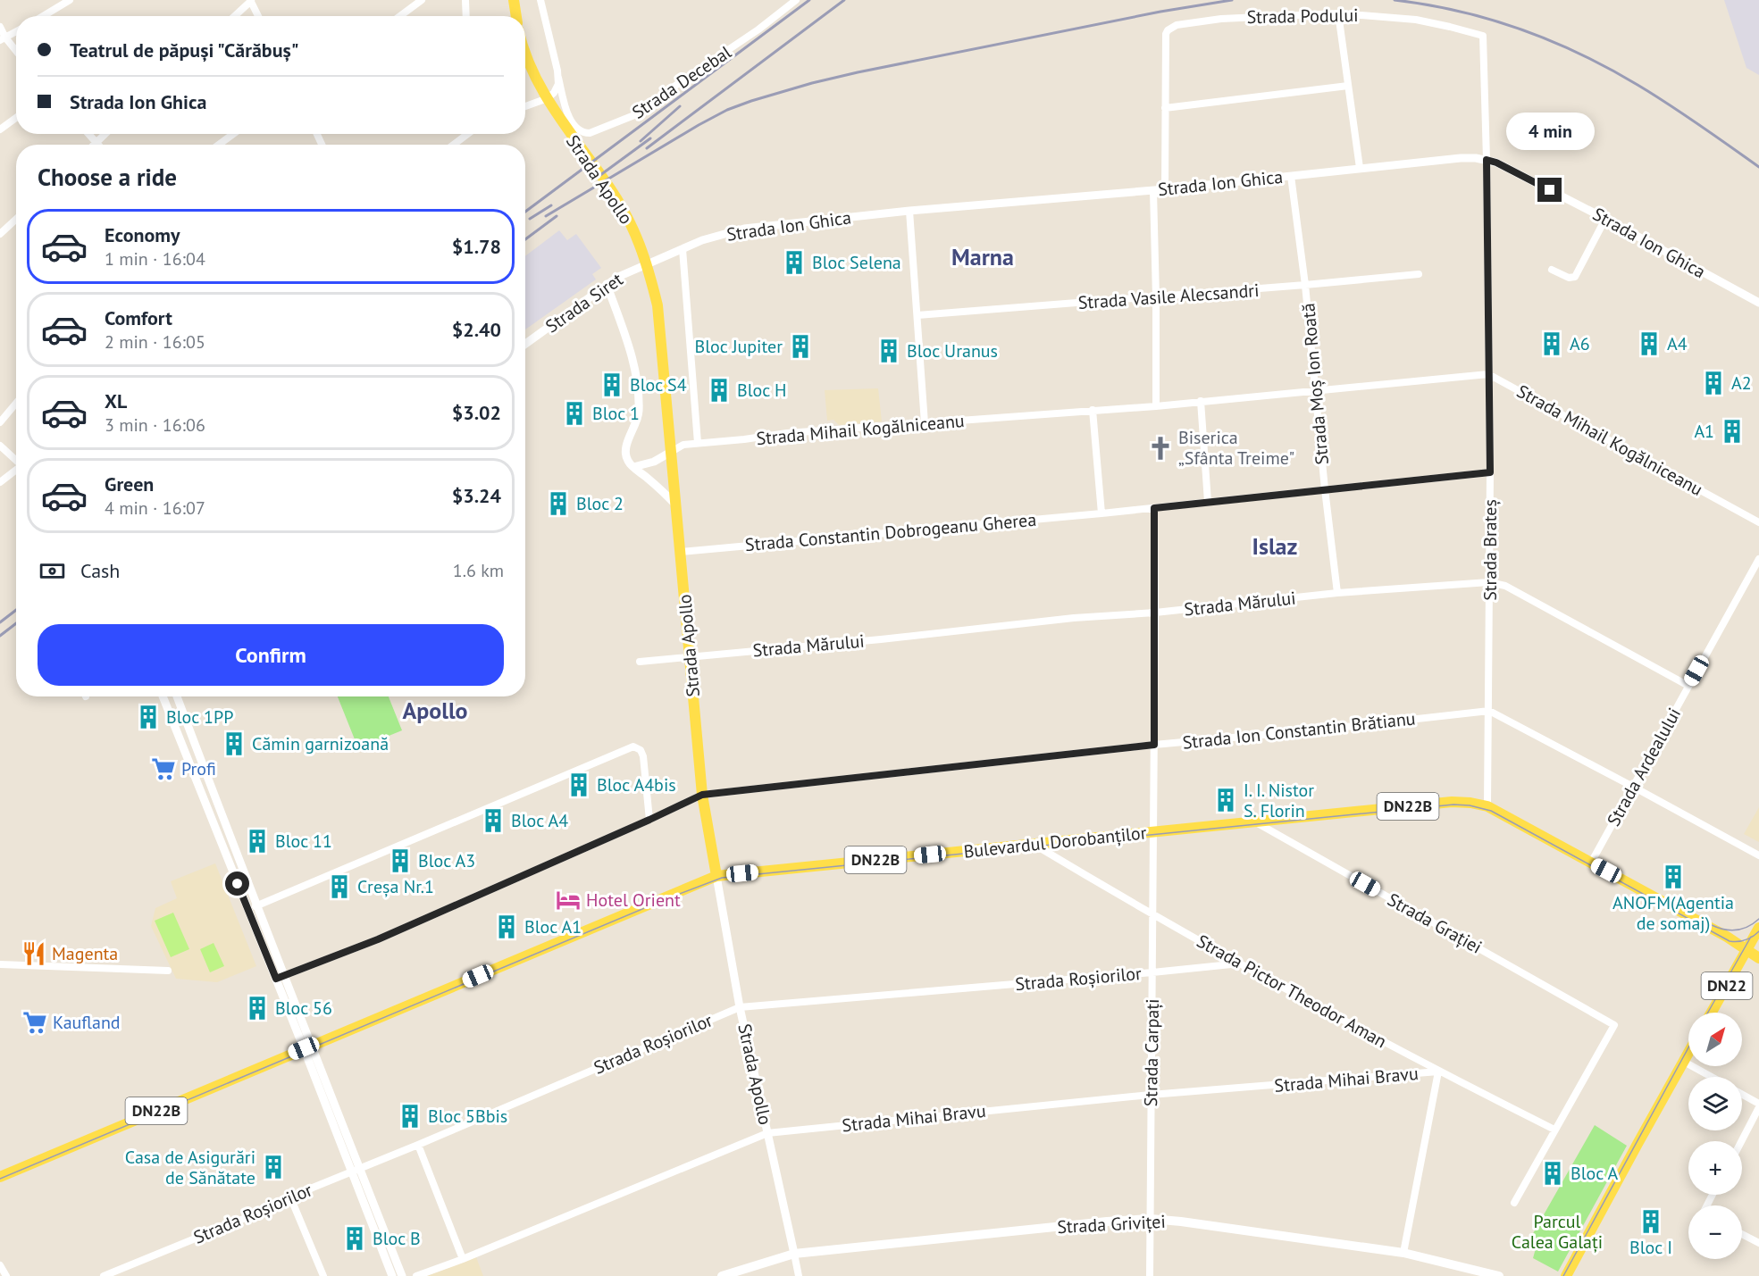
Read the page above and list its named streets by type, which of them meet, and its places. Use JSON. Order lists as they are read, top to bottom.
{
  "streets": {
    "main road": [
      "Strada Apollo",
      "DN22B",
      "Bulevardul Dorobanților",
      "DN22",
      "Strada Griviței"
    ],
    "street": [
      "Strada Podului",
      "Strada Decebal",
      "Strada Ion Ghica",
      "Strada Vasile Alecsandri",
      "Strada Siret",
      "Strada Moș Ion Roată",
      "Strada Mihail Kogălniceanu",
      "Strada Constantin Dobrogeanu Gherea",
      "Strada Brateș",
      "Strada Mărului",
      "Strada Ion Constantin Brătianu",
      "Strada Ardealului",
      "Strada Grației",
      "Strada Roșiorilor",
      "Strada Pictor Theodor Aman",
      "Strada Carpați",
      "Strada Mihai Bravu"
    ]
  },
  "crossings": [
    ["Strada Podului", "Strada Brateș"],
    ["Strada Apollo", "Strada Mihail Kogălniceanu"],
    ["Strada Apollo", "Strada Constantin Dobrogeanu Gherea"],
    ["Strada Apollo", "Strada Mărului"],
    ["Strada Apollo", "Strada Ion Constantin Brătianu"],
    ["Strada Apollo", "Bulevardul Dorobanților"],
    ["Strada Apollo", "Strada Roșiorilor"],
    ["Strada Apollo", "Strada Mihai Bravu"],
    ["Strada Apollo", "Strada Griviței"],
    ["Strada Ion Ghica", "Strada Siret"],
    ["Strada Ion Ghica", "Strada Moș Ion Roată"],
    ["Strada Ion Ghica", "Strada Brateș"],
    ["Strada Vasile Alecsandri", "Strada Moș Ion Roată"],
    ["Strada Moș Ion Roată", "Strada Mărului"],
    ["Strada Mihail Kogălniceanu", "Strada Brateș"],
    ["Strada Constantin Dobrogeanu Gherea", "Strada Carpați"],
    ["Strada Brateș", "Strada Mărului"],
    ["Strada Brateș", "Strada Ion Constantin Brătianu"],
    ["Strada Brateș", "Bulevardul Dorobanților"],
    ["Strada Mărului", "Strada Ardealului"],
    ["Strada Mărului", "Strada Carpați"],
    ["Strada Ion Constantin Brătianu", "Strada Carpați"],
    ["Strada Ardealului", "Bulevardul Dorobanților"],
    ["Bulevardul Dorobanților", "Strada Grației"],
    ["Bulevardul Dorobanților", "DN22"],
    ["Bulevardul Dorobanților", "Strada Pictor Theodor Aman"],
    ["Bulevardul Dorobanților", "Strada Carpați"],
    ["Strada Grației", "Strada Pictor Theodor Aman"],
    ["Strada Roșiorilor", "Strada Pictor Theodor Aman"],
    ["Strada Roșiorilor", "Strada Carpați"],
    ["Strada Pictor Theodor Aman", "Strada Carpați"],
    ["Strada Pictor Theodor Aman", "Strada Mihai Bravu"],
    ["Strada Carpați", "Strada Mihai Bravu"],
    ["Strada Carpați", "Strada Griviței"]
  ],
  "districts": ["Marna", "Islaz", "Apollo"],
  "parks": ["Parcul Calea Galați"],
  "places": {
    "building": [
      "Bloc Selena",
      "A6",
      "A4",
      "Bloc Jupiter",
      "Bloc Uranus",
      "A2",
      "Bloc S4",
      "Bloc H",
      "Bloc 1",
      "A1",
      "Bloc 2",
      "Bloc 1PP",
      "Cămin garnizoană",
      "Bloc A4bis",
      "I. I. Nistor S. Florin",
      "Bloc A4",
      "Bloc 11",
      "Bloc A3",
      "ANOFM(Agentia de somaj)",
      "Creșa Nr.1",
      "Bloc A1",
      "Bloc 56",
      "Bloc 5Bbis",
      "Casa de Asigurări de Sănătate",
      "Bloc A",
      "Bloc I",
      "Bloc B"
    ],
    "church": ["Biserica „Sfânta Treime\""],
    "supermarket": ["Profi", "Kaufland"],
    "hotel": ["Hotel Orient"],
    "restaurant": ["Magenta"]
  },
  "north": "top right",
  "page": {
    "banner": ["Teatrul de păpuși \"Cărăbuș\"", "Strada Ion Ghica"],
    "bubble": "4 min",
    "heading": "Choose a ride",
    "list": [
      {
        "name": "Economy",
        "note": "1 min · 16:04",
        "value": "$1.78"
      },
      {
        "name": "Comfort",
        "note": "2 min · 16:05",
        "value": "$2.40"
      },
      {
        "name": "XL",
        "note": "3 min · 16:06",
        "value": "$3.02"
      },
      {
        "name": "Green",
        "note": "4 min · 16:07",
        "value": "$3.24"
      }
    ],
    "pay": ["Cash", "1.6 km"],
    "buttons": "Confirm",
    "map_buttons": ["+", "−"]
  }
}
